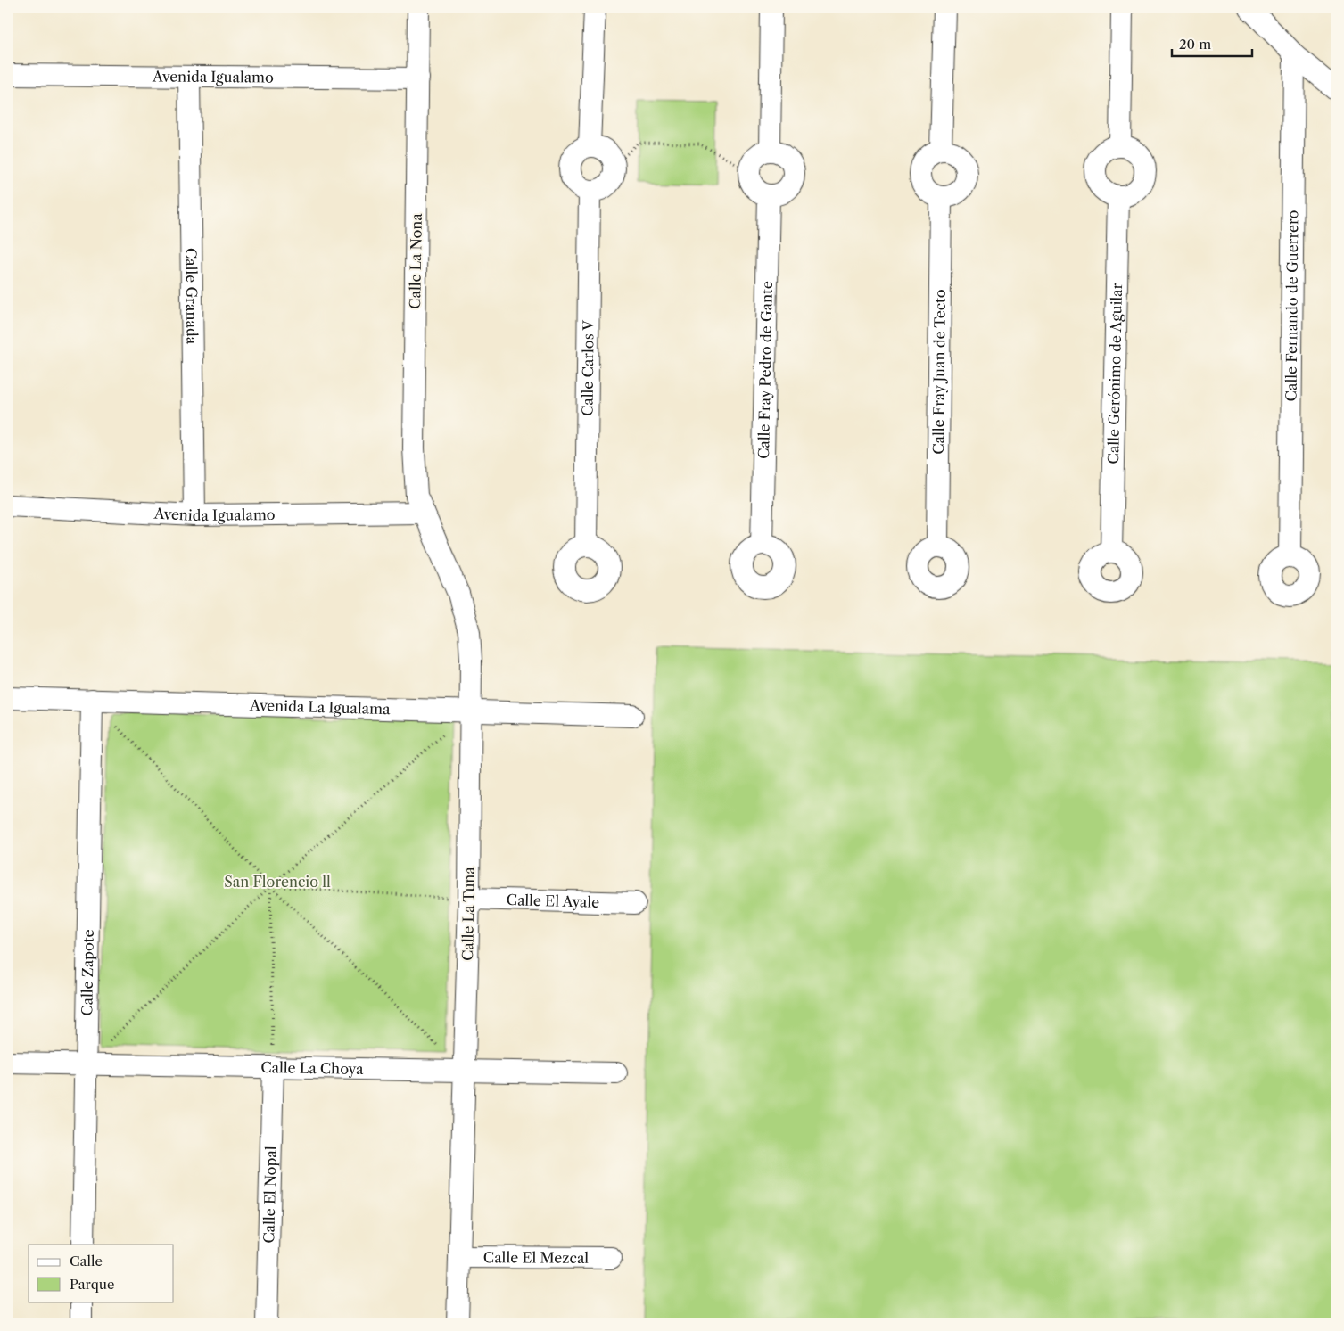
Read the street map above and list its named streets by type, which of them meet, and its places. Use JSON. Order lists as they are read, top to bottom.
{
  "streets": {
    "street": [
      "Avenida Igualamo",
      "Calle La Nona",
      "Calle Granada",
      "Calle Fernando de Guerrero",
      "Calle Carlos V",
      "Calle Fray Pedro de Gante",
      "Calle Fray Juan de Tecto",
      "Calle Gerónimo de Aguilar",
      "Avenida La Igualama",
      "Calle El Ayale",
      "Calle La Tuna",
      "Calle Zapote",
      "Calle La Choya",
      "Calle El Nopal",
      "Calle El Mezcal"
    ]
  },
  "crossings": [
    ["Avenida Igualamo", "Calle La Nona"],
    ["Avenida Igualamo", "Calle Granada"],
    ["Avenida Igualamo", "Calle La Tuna"],
    ["Calle La Nona", "Calle La Tuna"],
    ["Avenida La Igualama", "Calle La Tuna"],
    ["Avenida La Igualama", "Calle Zapote"],
    ["Calle El Ayale", "Calle La Tuna"],
    ["Calle La Tuna", "Calle La Choya"],
    ["Calle La Tuna", "Calle El Mezcal"],
    ["Calle Zapote", "Calle La Choya"],
    ["Calle La Choya", "Calle El Nopal"]
  ],
  "parks": ["San Florencio ll"],
  "legend": ["Calle", "Parque"],
  "scale_bar": "20 m"
}
